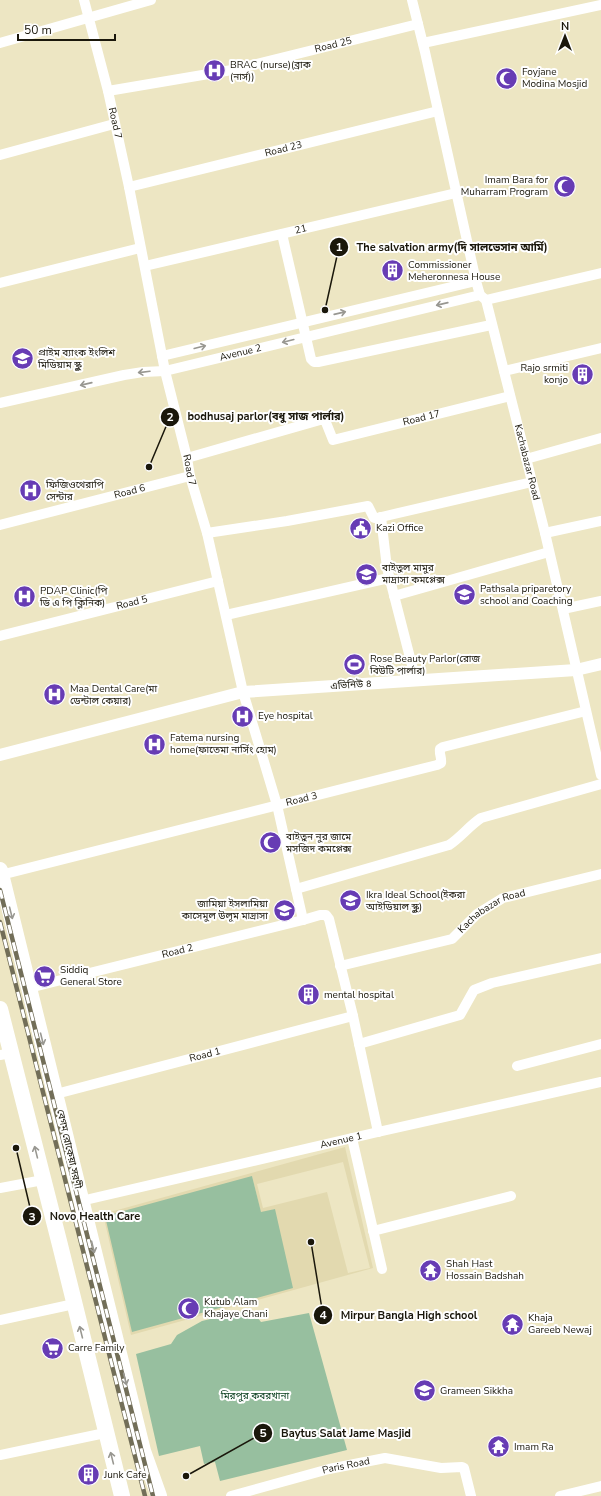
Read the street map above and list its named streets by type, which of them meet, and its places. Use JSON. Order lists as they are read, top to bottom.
{
  "streets": {
    "main road": ["বেগম রোকেয়া সরণী"],
    "street": [
      "Road 25",
      "Road 7",
      "Road 23",
      "21",
      "Avenue 2",
      "Road 17",
      "Kachabazar Road",
      "Road 6",
      "Road 5",
      "এভিনিউ ৪",
      "Road 3",
      "Road 2",
      "Road 1",
      "Avenue 1",
      "Paris Road"
    ]
  },
  "crossings": [
    ["Road 25", "Road 7"],
    ["Road 25", "Kachabazar Road"],
    ["Road 7", "Road 23"],
    ["Road 7", "21"],
    ["Road 7", "Avenue 2"],
    ["Road 7", "Road 17"],
    ["Road 7", "Road 6"],
    ["Road 7", "Road 5"],
    ["Road 7", "এভিনিউ ৪"],
    ["Road 23", "Kachabazar Road"],
    ["21", "Kachabazar Road"],
    ["Avenue 2", "Kachabazar Road"],
    ["Road 17", "Kachabazar Road"],
    ["Kachabazar Road", "এভিনিউ ৪"],
    ["Kachabazar Road", "Road 3"],
    ["Kachabazar Road", "Road 2"],
    ["Road 3", "বেগম রোকেয়া সরণী"],
    ["Road 2", "বেগম রোকেয়া সরণী"],
    ["Road 1", "বেগম রোকেয়া সরণী"],
    ["Avenue 1", "বেগম রোকেয়া সরণী"]
  ],
  "parks": ["মিরপুর কবরখানা"],
  "places": {
    "hospital": [
      "BRAC (nurse)(ব্রাক (নার্স))",
      "ফিজিওথেরাপি সেন্টার",
      "PDAP Clinic(পি ডি এ পি ক্লিনিক)",
      "Maa Dental Care(মা ডেন্টাল কেয়ার)",
      "Eye hospital",
      "Fatema nursing home(ফাতেমা নার্সিং হোম)"
    ],
    "mosque": [
      "Foyjane Modina Mosjid",
      "Imam Bara for Muharram Program",
      "বাইতুন নুর জামে মসজিদ কমপ্লেক্স",
      "Kutub Alam Khajaye Chani"
    ],
    "building": [
      "Commissioner Meheronnesa House",
      "Rajo srmiti konjo",
      "mental hospital",
      "Junk Cafe"
    ],
    "other": [
      "The salvation army(দি সালভেসান আর্মি)",
      "bodhusaj parlor(বধু সাজ পার্লার)",
      "Novo Health Care",
      "Mirpur Bangla High school",
      "Baytus Salat Jame Masjid"
    ],
    "school or university": [
      "প্রাইম ব্যাংক ইংলিশ মিডিয়াম স্কুল",
      "বাইতুল মামুর মাদ্রাসা কমপ্লেক্স",
      "Pathsala priparetory school and Coaching",
      "Ikra Ideal School(ইকরা আইডিয়াল স্কুল)",
      "জামিয়া ইসলামিয়া কাসেমুল উলূম মাদ্রাসা",
      "Grameen Sikkha"
    ],
    "public building": ["Kazi Office"],
    "sports": ["Rose Beauty Parlor(রোজ বিউটি পার্লার)"],
    "supermarket": ["Siddiq General Store", "Carre Family"],
    "temple": ["Shah Hast Hossain Badshah", "Khaja Gareeb Newaj", "Imam Ra"]
  },
  "scale_bar": "50 m",
  "north": "top"
}
